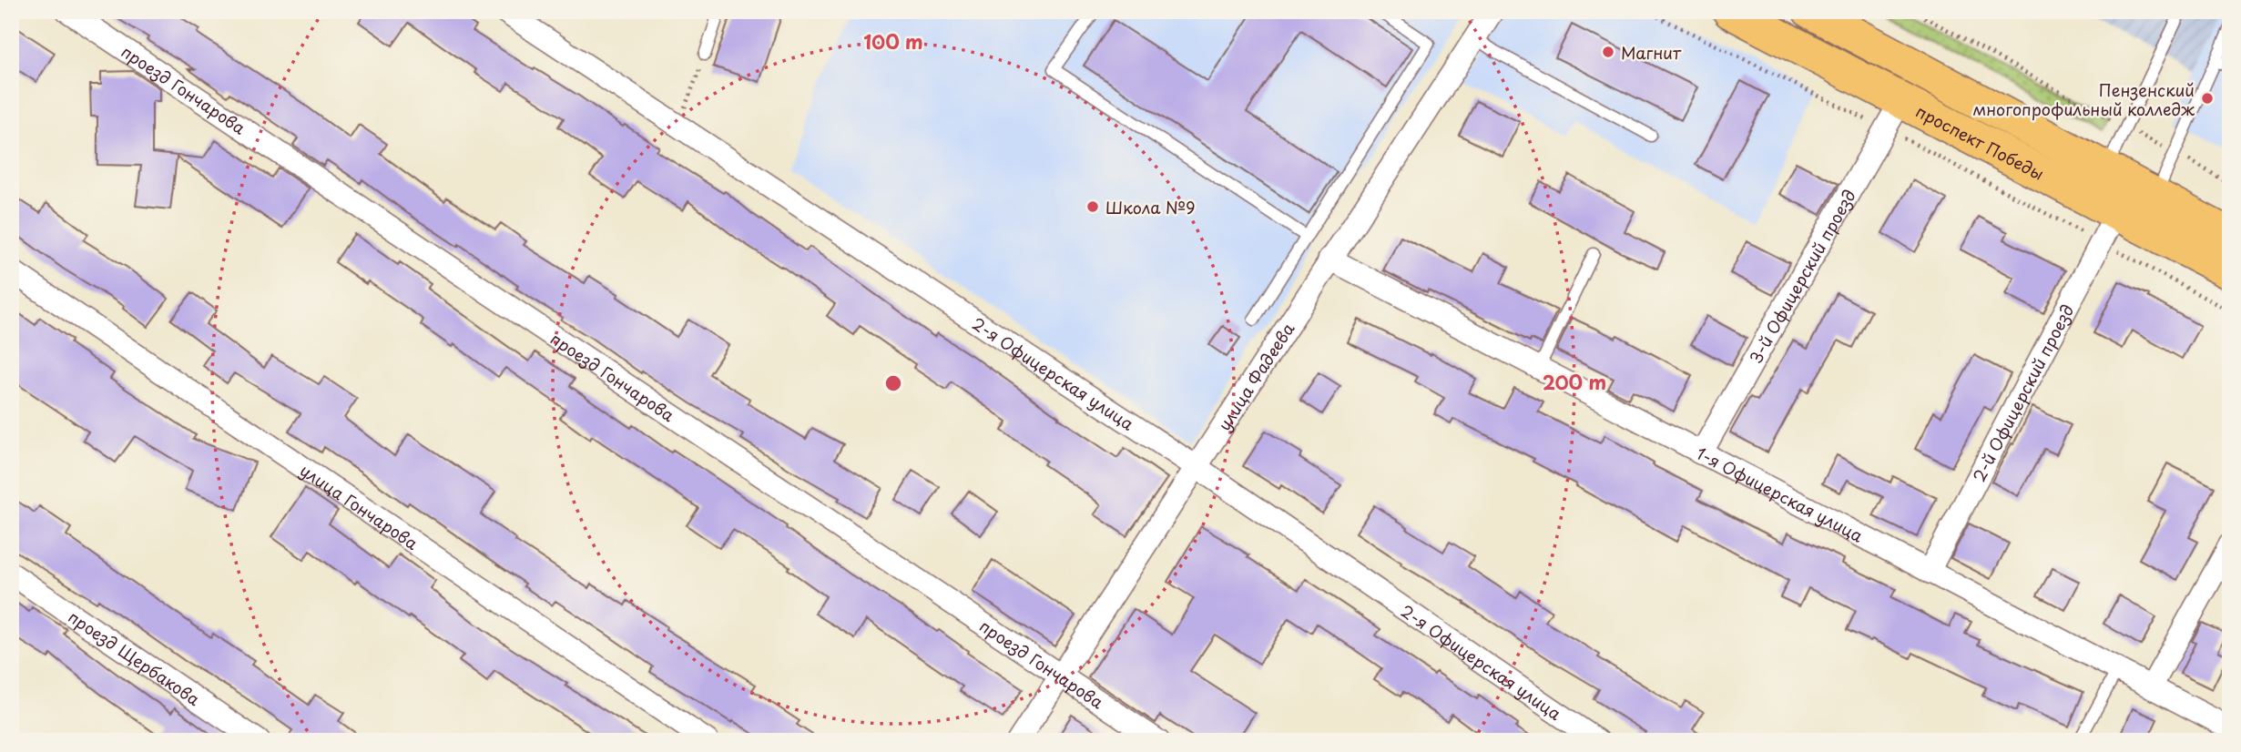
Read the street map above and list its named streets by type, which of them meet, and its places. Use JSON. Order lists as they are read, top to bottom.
{
  "streets": {
    "main road": ["проспект Победы"],
    "street": [
      "проезд Гончарова",
      "3-й Офицерский проезд",
      "2-я Офицерская улица",
      "улица Фадеева",
      "2-й Офицерский проезд",
      "1-я Офицерская улица",
      "улица Гончарова",
      "проезд Щербакова"
    ]
  },
  "crossings": [
    ["проезд Гончарова", "улица Фадеева"],
    ["проспект Победы", "3-й Офицерский проезд"],
    ["проспект Победы", "2-й Офицерский проезд"],
    ["3-й Офицерский проезд", "1-я Офицерская улица"],
    ["2-я Офицерская улица", "улица Фадеева"],
    ["улица Фадеева", "1-я Офицерская улица"],
    ["2-й Офицерский проезд", "1-я Офицерская улица"]
  ],
  "places": ["Магнит", "Пензенский многопрофильный колледж", "Школа №9"],
  "rings": ["100 m", "200 m"]
}
